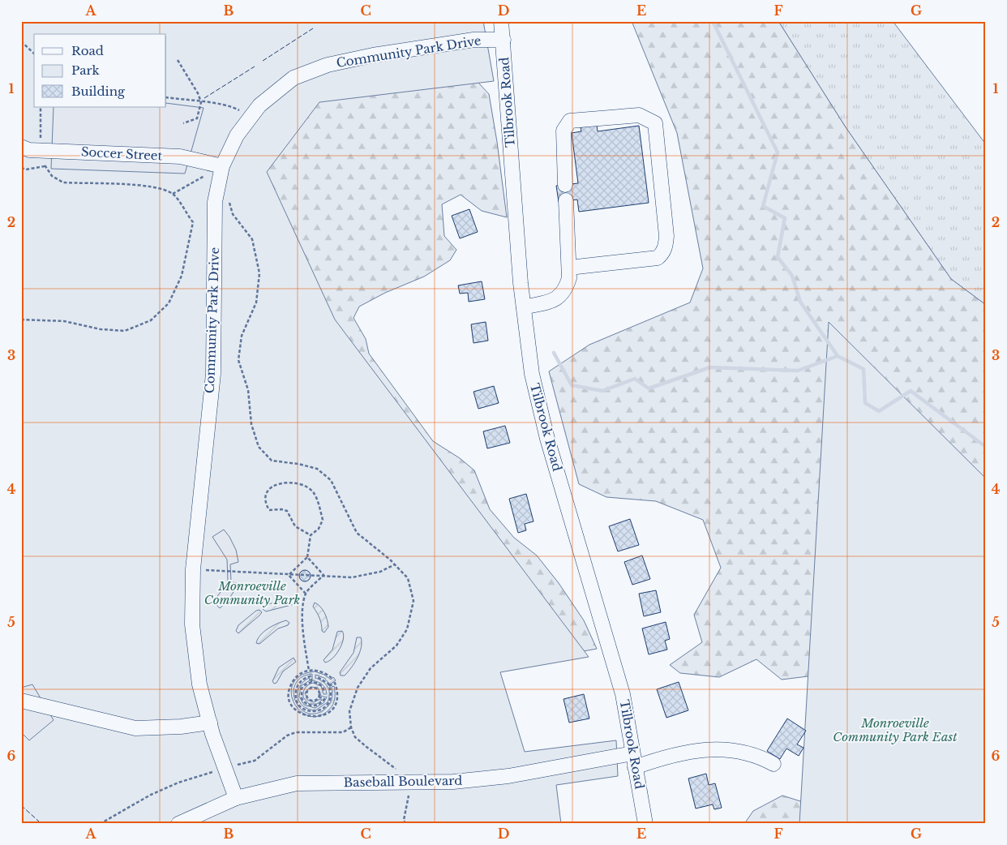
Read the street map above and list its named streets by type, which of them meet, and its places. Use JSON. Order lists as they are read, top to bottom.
{
  "streets": {
    "street": [
      "Community Park Drive",
      "Tilbrook Road",
      "Soccer Street",
      "Baseball Boulevard"
    ]
  },
  "crossings": [
    ["Community Park Drive", "Tilbrook Road"],
    ["Community Park Drive", "Soccer Street"],
    ["Community Park Drive", "Baseball Boulevard"],
    ["Tilbrook Road", "Baseball Boulevard"]
  ],
  "parks": ["Monroeville Community Park", "Monroeville Community Park East"],
  "legend": ["Road", "Park", "Building"],
  "grid": {
    "columns": [
      "A",
      "B",
      "C",
      "D",
      "E",
      "F",
      "G"
    ],
    "rows": [
      "1",
      "2",
      "3",
      "4",
      "5",
      "6"
    ]
  }
}
